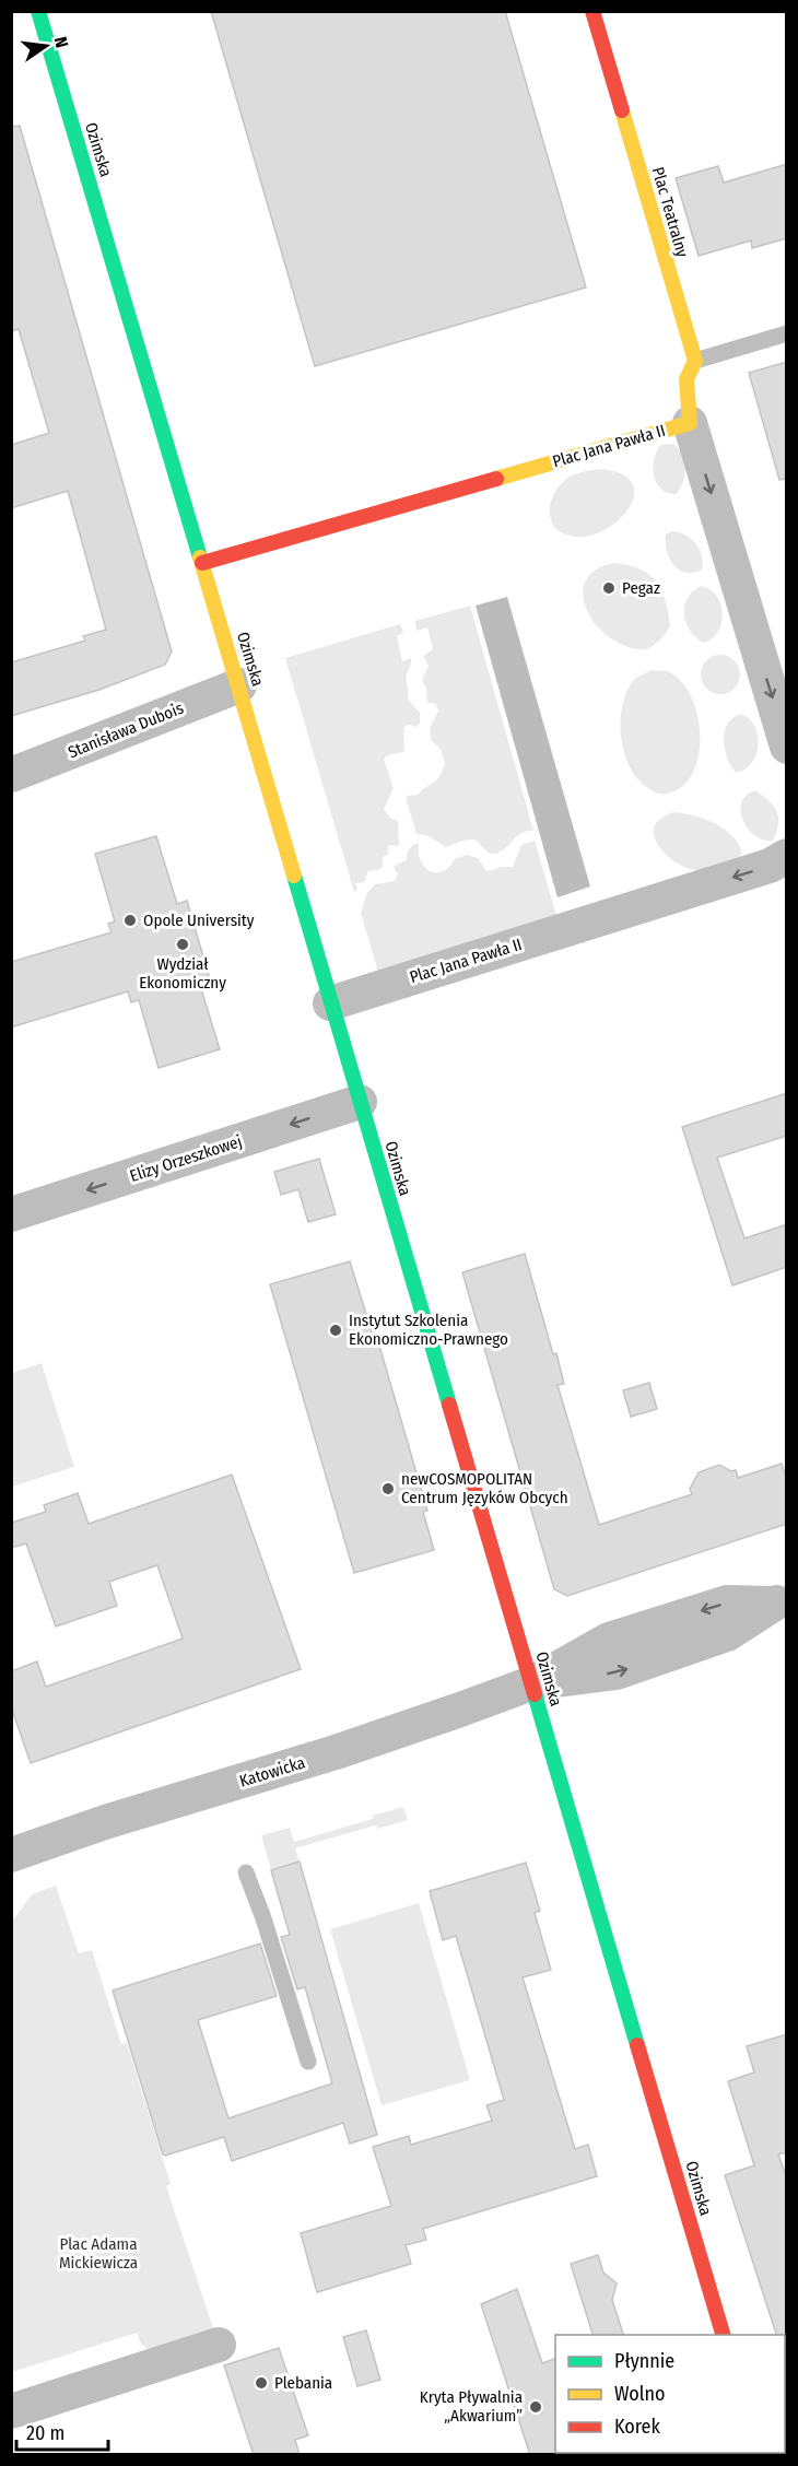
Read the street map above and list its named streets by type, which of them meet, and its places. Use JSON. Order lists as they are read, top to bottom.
{
  "streets": {
    "main road": ["Ozimska", "Plac Teatralny", "Plac Jana Pawła II"],
    "street": ["Stanisława Dubois", "Elizy Orzeszkowej", "Katowicka"]
  },
  "crossings": [
    ["Ozimska", "Plac Jana Pawła II"],
    ["Ozimska", "Stanisława Dubois"],
    ["Ozimska", "Elizy Orzeszkowej"],
    ["Ozimska", "Katowicka"]
  ],
  "one_way": ["Plac Jana Pawła II", "Elizy Orzeszkowej"],
  "parks": ["Plac Adama Mickiewicza"],
  "places": [
    "Pegaz",
    "Opole University",
    "Wydział Ekonomiczny",
    "Instytut Szkolenia Ekonomiczno-Prawnego",
    "newCOSMOPOLITAN Centrum Języków Obcych",
    "Plebania",
    "Kryta Pływalnia „Akwarium”"
  ],
  "legend": ["Płynnie", "Wolno", "Korek"],
  "scale_bar": "20 m",
  "north": "right"
}
